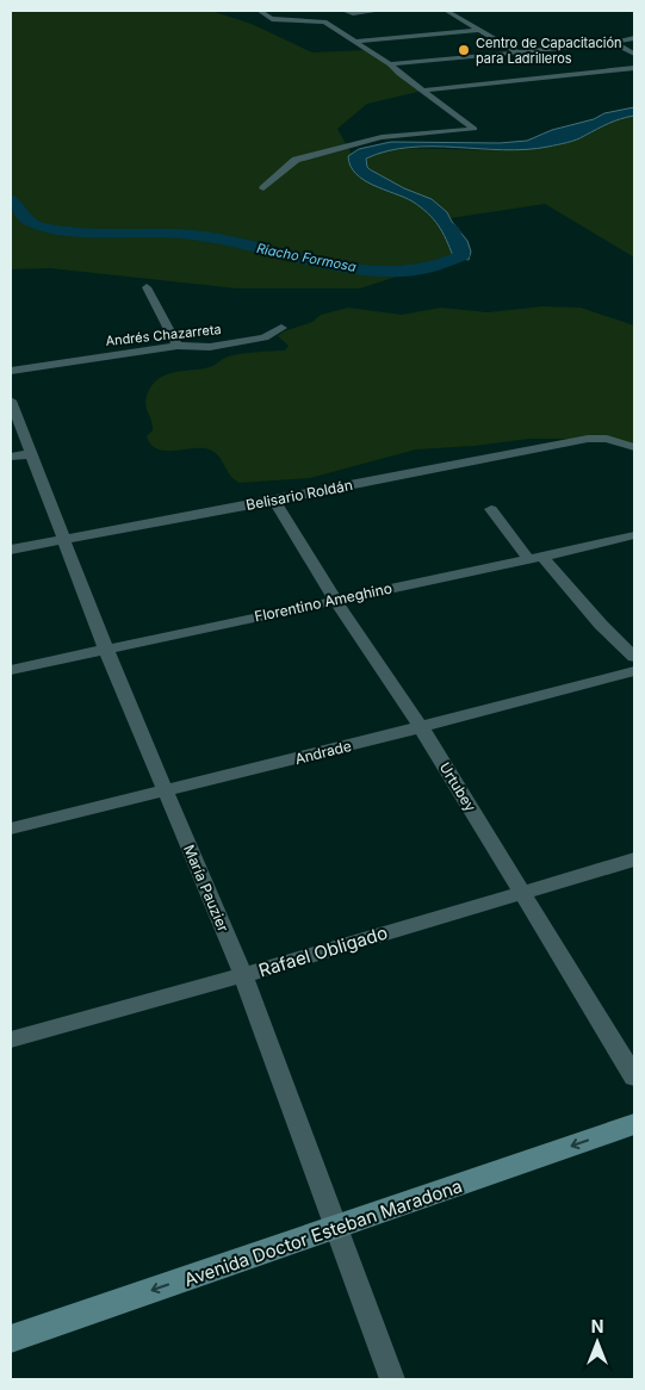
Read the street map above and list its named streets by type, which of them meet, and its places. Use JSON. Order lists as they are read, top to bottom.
{
  "streets": {
    "main road": ["Avenida Doctor Esteban Maradona"],
    "street": [
      "Andrés Chazarreta",
      "Belisario Roldán",
      "Florentino Ameghino",
      "Andrade",
      "Urtubey",
      "María Pauzier",
      "Rafael Obligado"
    ]
  },
  "crossings": [
    ["Belisario Roldán", "Urtubey"],
    ["Belisario Roldán", "María Pauzier"],
    ["Florentino Ameghino", "Urtubey"],
    ["Florentino Ameghino", "María Pauzier"],
    ["Andrade", "Urtubey"],
    ["Andrade", "María Pauzier"],
    ["Urtubey", "Rafael Obligado"],
    ["María Pauzier", "Rafael Obligado"],
    ["María Pauzier", "Avenida Doctor Esteban Maradona"]
  ],
  "one_way": ["Avenida Doctor Esteban Maradona"],
  "water": ["Riacho Formosa"],
  "places": ["Centro de Capacitación para Ladrilleros"],
  "north": "top"
}
